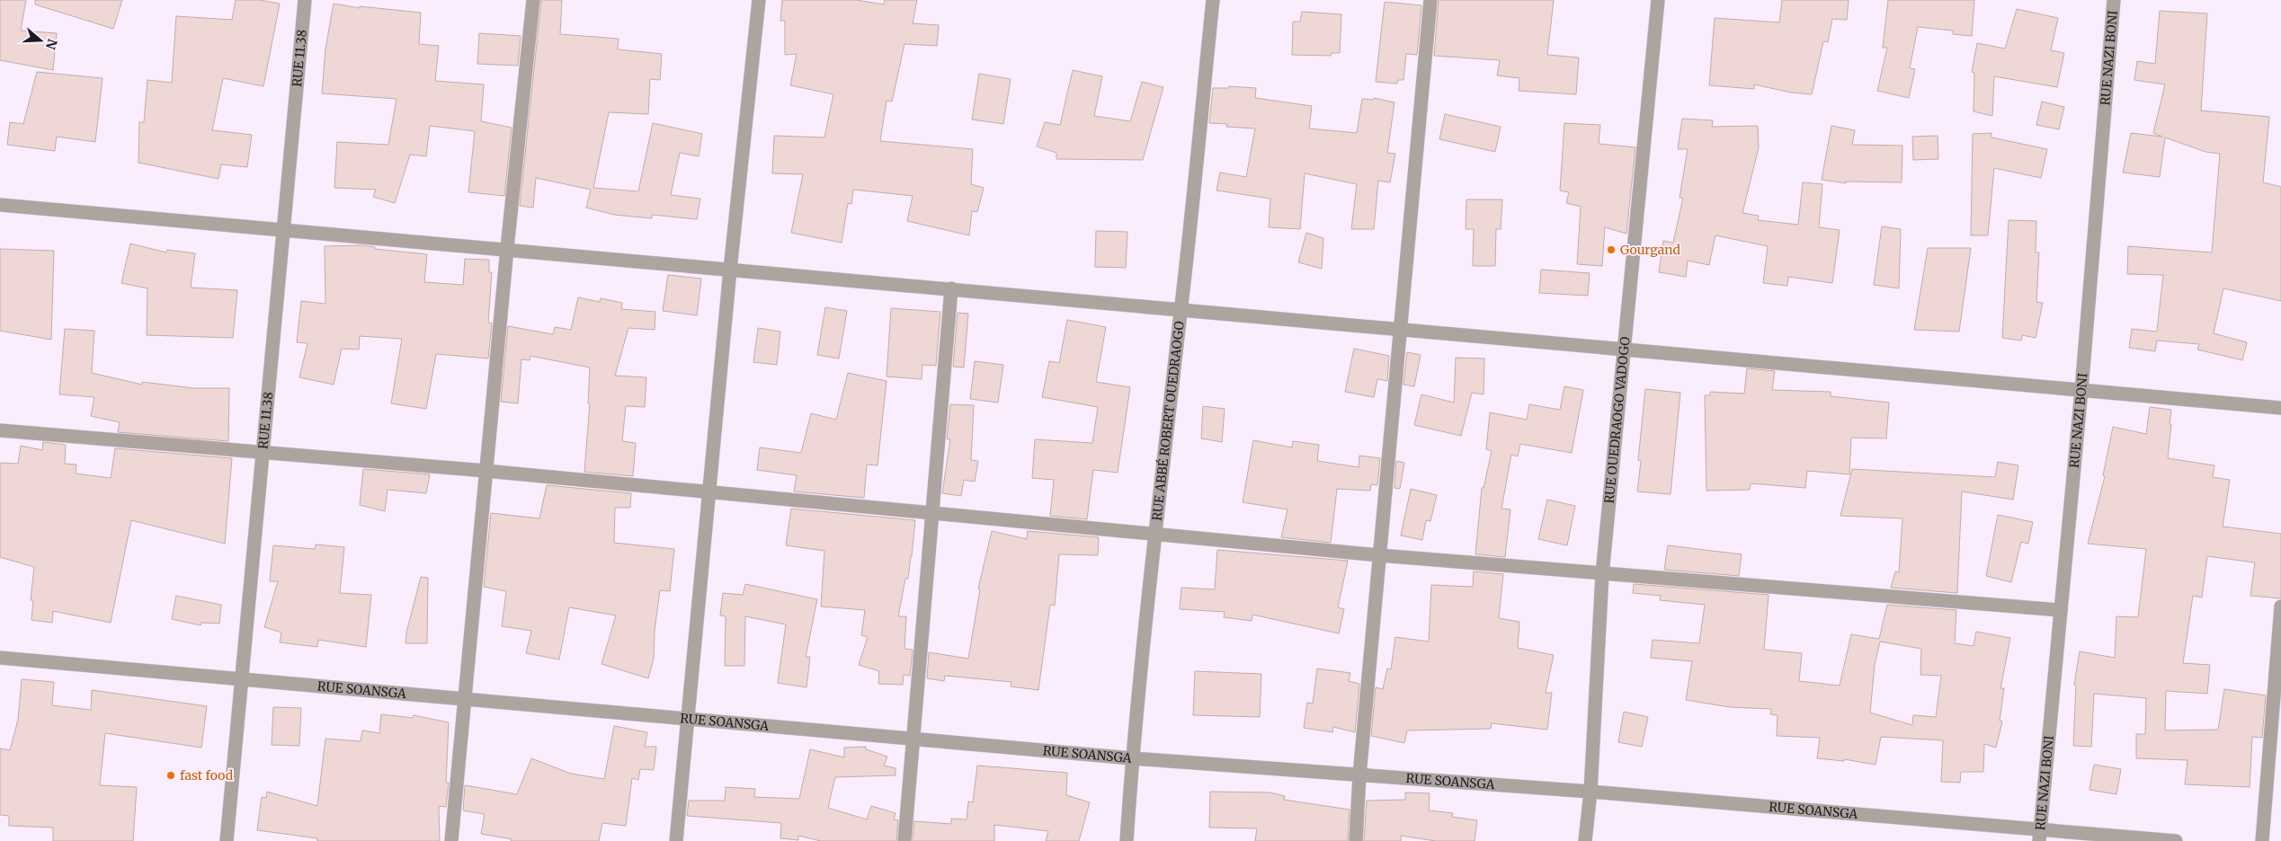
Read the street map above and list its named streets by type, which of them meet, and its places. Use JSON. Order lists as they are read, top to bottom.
{
  "streets": {
    "street": [
      "RUE 11.38",
      "RUE NAZI BONI",
      "RUE ABBÉ ROBERT OUEDRAOGO",
      "RUE OUEDRAOGO VADOGO",
      "RUE SOANSGA"
    ]
  },
  "crossings": [
    ["RUE 11.38", "RUE SOANSGA"],
    ["RUE NAZI BONI", "RUE SOANSGA"],
    ["RUE ABBÉ ROBERT OUEDRAOGO", "RUE SOANSGA"],
    ["RUE OUEDRAOGO VADOGO", "RUE SOANSGA"]
  ],
  "places": ["Gourgand", "fast food"],
  "north": "right"
}
